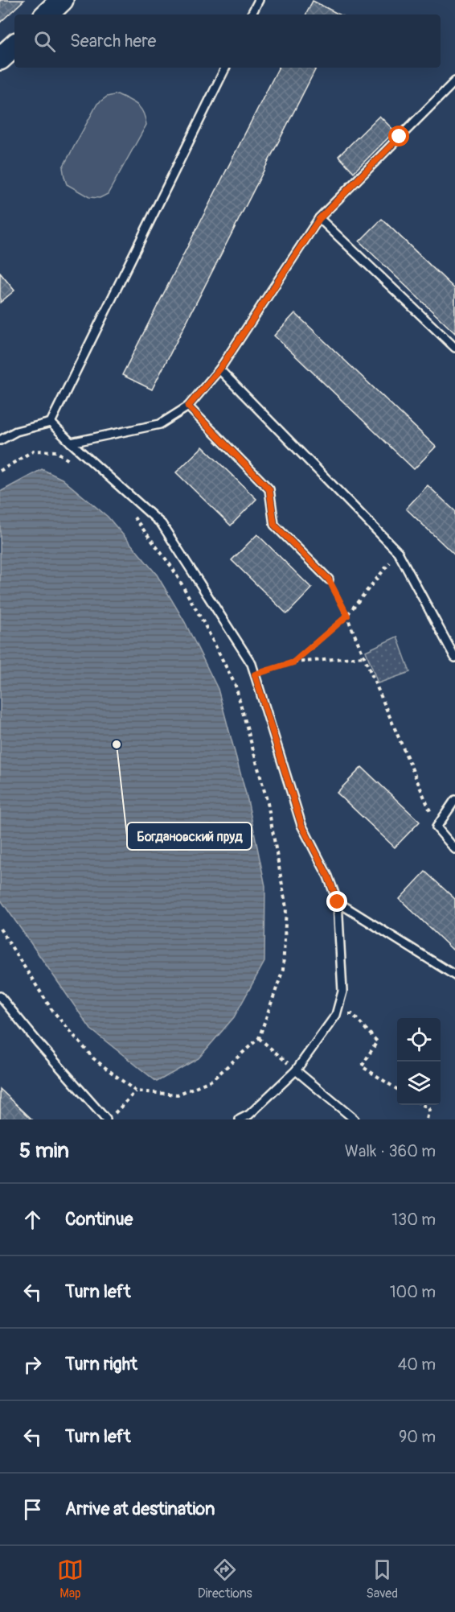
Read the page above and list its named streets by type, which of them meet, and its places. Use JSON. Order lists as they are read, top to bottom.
{
  "places": ["Богдановский пруд"],
  "page": {
    "search": "Search here",
    "heading": ["5 min", "Walk · 360 m"],
    "list": [
      ["Continue", "130 m"],
      ["Turn left", "100 m"],
      ["Turn right", "40 m"],
      ["Turn left", "90 m"],
      "Arrive at destination"
    ],
    "nav": ["Map", "Directions", "Saved"]
  }
}
